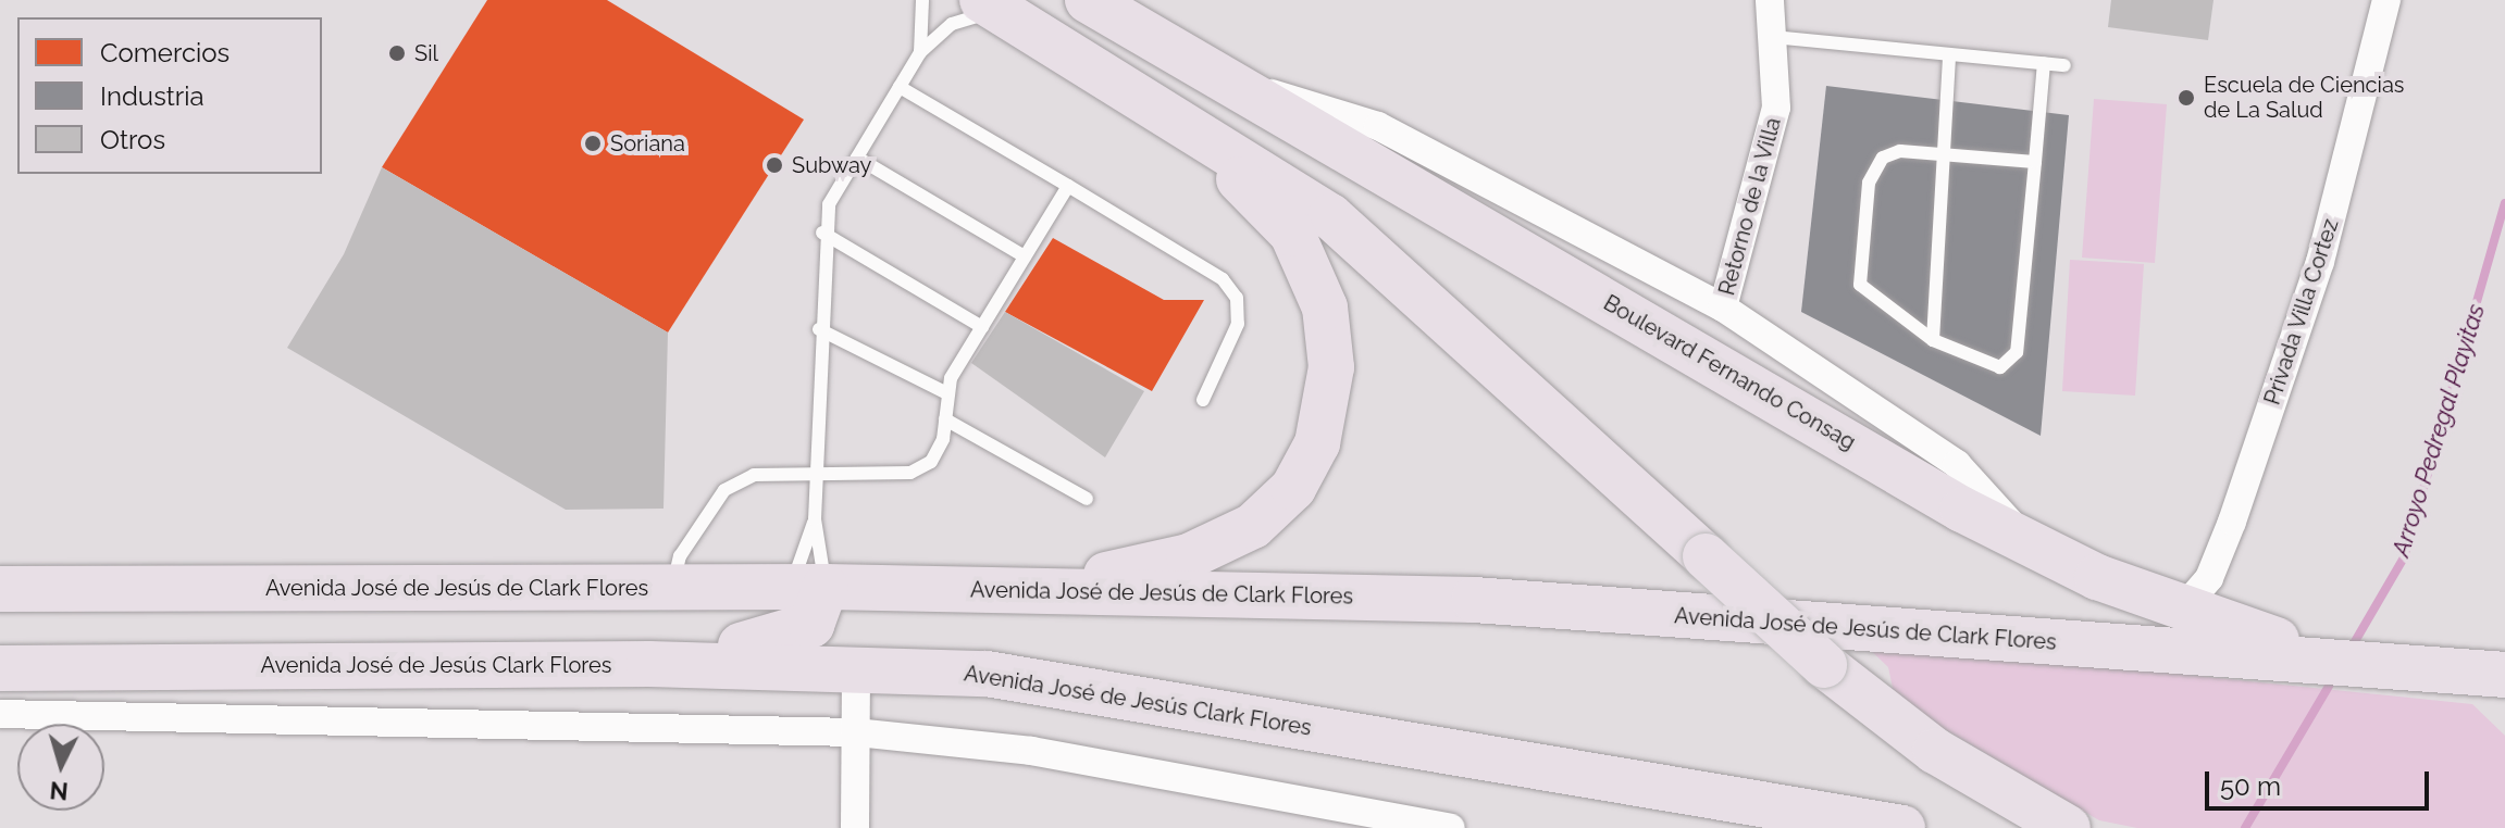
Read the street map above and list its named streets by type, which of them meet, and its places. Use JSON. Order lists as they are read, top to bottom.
{
  "streets": {
    "highway": ["Boulevard Fernando Consag", "Avenida José de Jesús de Clark Flores", "Avenida José de Jesús Clark Flores"],
    "street": ["Retorno de la Villa", "Privada Villa Cortez"]
  },
  "crossings": [
    ["Privada Villa Cortez", "Boulevard Fernando Consag"],
    ["Boulevard Fernando Consag", "Avenida José de Jesús de Clark Flores"]
  ],
  "water": ["Arroyo Pedregal Playitas"],
  "places": [
    "Sil",
    "Escuela de Ciencias de La Salud",
    "Soriana",
    "Subway"
  ],
  "legend": ["Comercios", "Industria", "Otros"],
  "scale_bar": "50 m",
  "north": "bottom"
}
